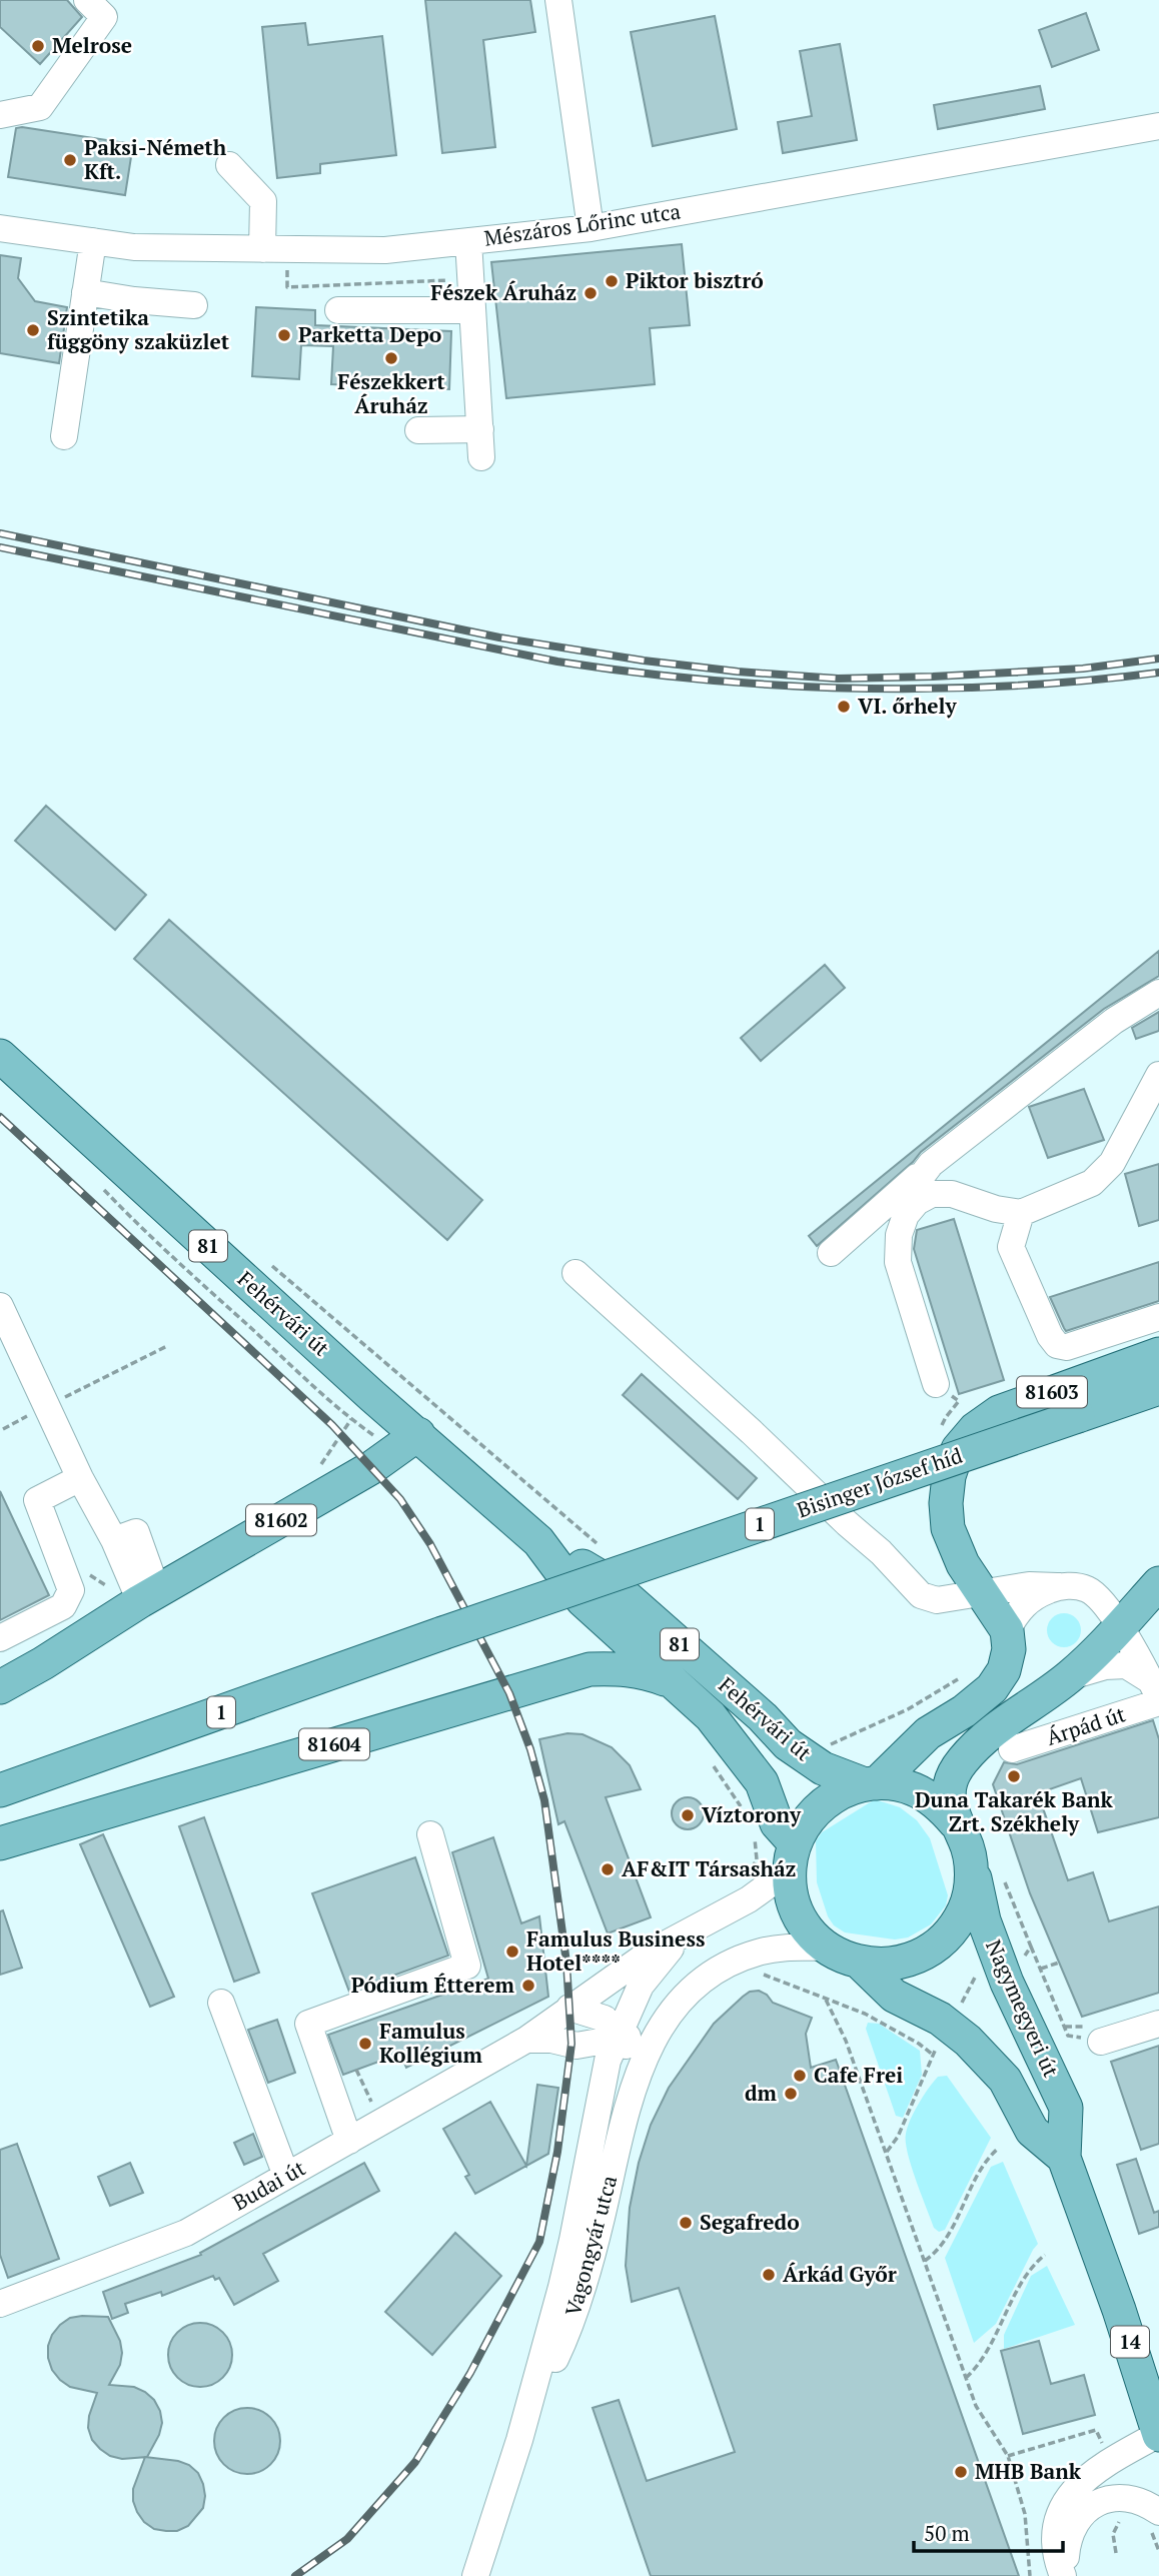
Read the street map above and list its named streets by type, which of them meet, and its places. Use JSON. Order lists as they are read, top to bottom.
{
  "streets": {
    "main road": [
      "81",
      "Fehérvári út",
      "81603",
      "Bisinger József híd",
      "81602",
      "1",
      "81604",
      "Nagymegyeri út",
      "14"
    ],
    "street": [
      "Mészáros Lőrinc utca",
      "Árpád út",
      "Budai út",
      "Vagongyár utca"
    ]
  },
  "crossings": [
    ["Fehérvári út", "81602"],
    ["Fehérvári út", "81604"],
    ["Fehérvári út", "Nagymegyeri út"],
    ["Fehérvári út", "Budai út"],
    ["Fehérvári út", "14"],
    ["Nagymegyeri út", "Budai út"],
    ["Nagymegyeri út", "14"],
    ["Budai út", "Vagongyár utca"],
    ["Budai út", "14"]
  ],
  "places": [
    "Melrose",
    "Paksi-Németh Kft.",
    "Piktor bisztró",
    "Fészek Áruház",
    "Szintetika függöny szaküzlet",
    "Parketta Depo",
    "Fészekkert Áruház",
    "VI. őrhely",
    "Duna Takarék Bank Zrt. Székhely",
    "Víztorony",
    "AF&IT Társasház",
    "Famulus Business Hotel****",
    "Pódium Étterem",
    "Famulus Kollégium",
    "Cafe Frei",
    "dm",
    "Segafredo",
    "Árkád Győr",
    "MHB Bank"
  ],
  "scale_bar": "50 m"
}
